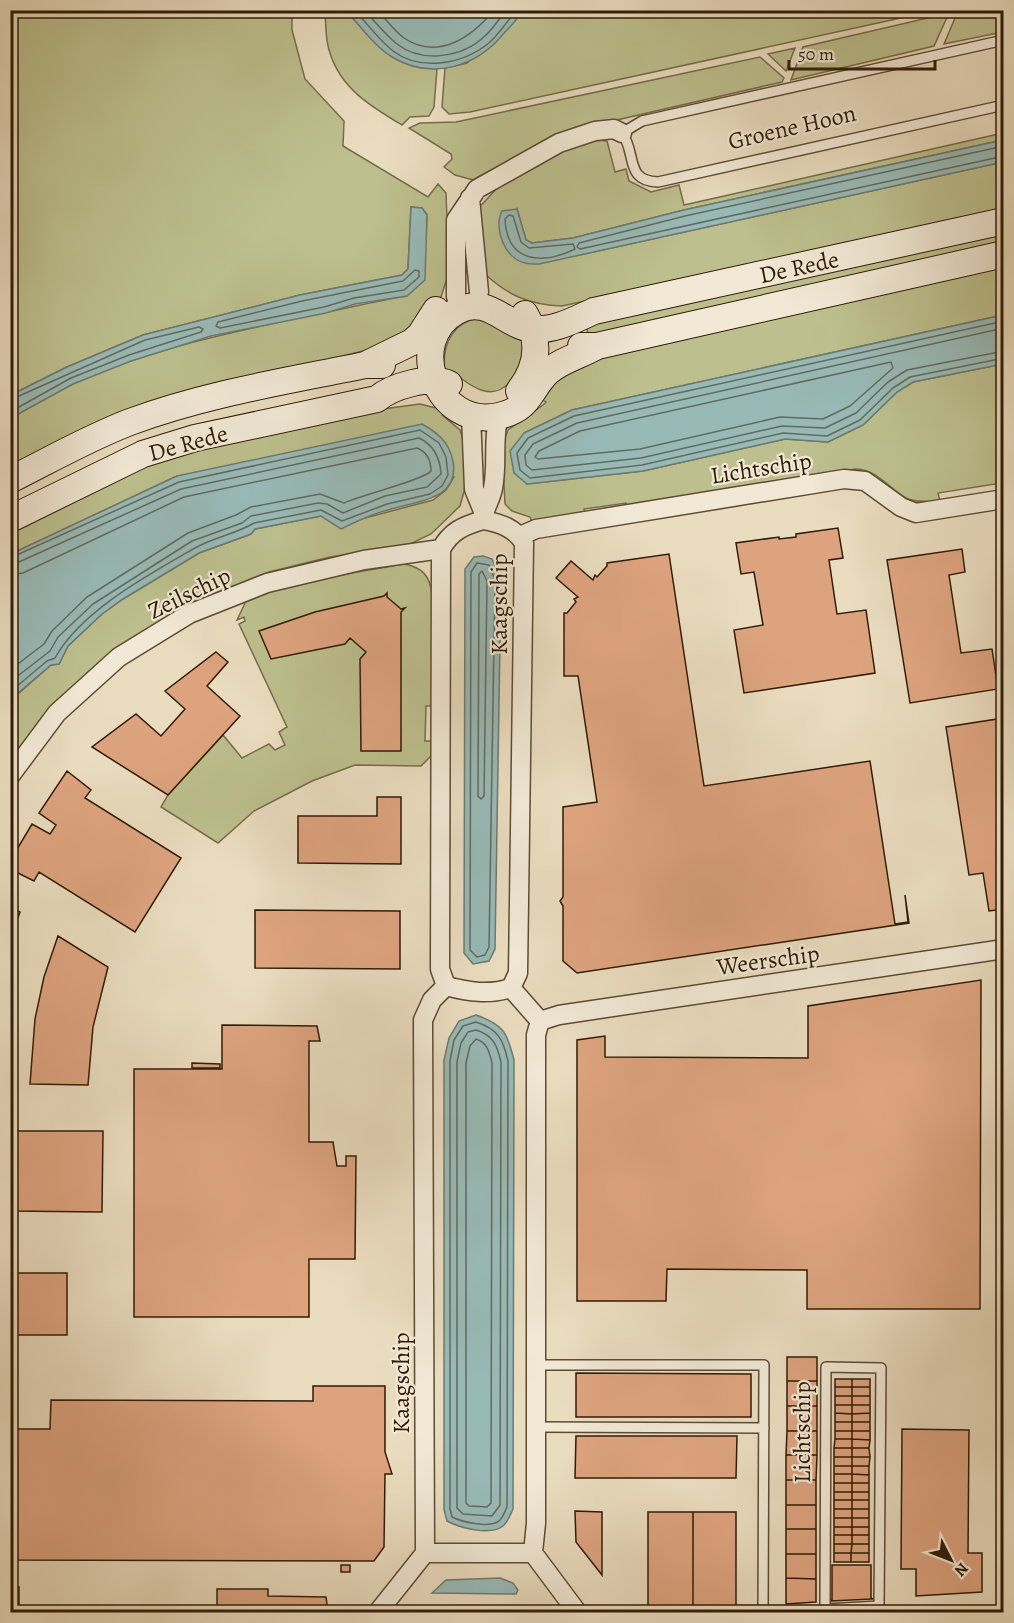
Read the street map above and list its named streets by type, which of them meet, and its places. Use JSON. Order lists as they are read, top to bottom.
{
  "streets": {
    "main road": ["De Rede"],
    "street": [
      "Groene Hoon",
      "Lichtschip",
      "Zeilschip",
      "Kaagschip",
      "Weerschip"
    ]
  },
  "crossings": [
    ["Groene Hoon", "De Rede"],
    ["Lichtschip", "Kaagschip"],
    ["Zeilschip", "Kaagschip"]
  ],
  "scale_bar": "50 m",
  "north": "bottom right"
}
